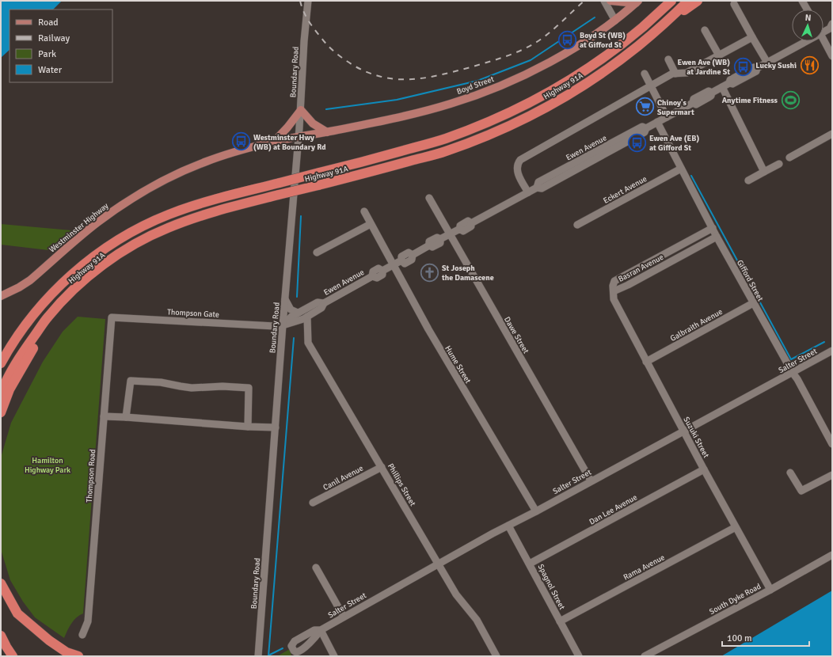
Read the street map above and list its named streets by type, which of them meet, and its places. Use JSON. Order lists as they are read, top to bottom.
{
  "streets": {
    "highway": ["Highway 91A"],
    "main road": ["Boyd Street", "Westminster Highway"],
    "street": [
      "Boundary Road",
      "Ewen Avenue",
      "Eckert Avenue",
      "Basran Avenue",
      "Gifford Street",
      "Thompson Gate",
      "Galbraith Avenue",
      "Dawe Street",
      "Salter Street",
      "Hume Street",
      "Suzuki Street",
      "Thompson Road",
      "Canil Avenue",
      "Phillips Street",
      "Dan Lee Avenue",
      "Rama Avenue",
      "Spagnol Street",
      "South Dyke Road"
    ]
  },
  "crossings": [
    ["Boundary Road", "Boyd Street"],
    ["Boundary Road", "Ewen Avenue"],
    ["Boundary Road", "Westminster Highway"],
    ["Boyd Street", "Westminster Highway"],
    ["Ewen Avenue", "Gifford Street"],
    ["Ewen Avenue", "Thompson Gate"],
    ["Ewen Avenue", "Dawe Street"],
    ["Ewen Avenue", "Hume Street"],
    ["Ewen Avenue", "Phillips Street"],
    ["Eckert Avenue", "Gifford Street"],
    ["Basran Avenue", "Gifford Street"],
    ["Basran Avenue", "Suzuki Street"],
    ["Gifford Street", "Galbraith Avenue"],
    ["Gifford Street", "Salter Street"],
    ["Thompson Gate", "Thompson Road"],
    ["Galbraith Avenue", "Suzuki Street"],
    ["Dawe Street", "Salter Street"],
    ["Salter Street", "Hume Street"],
    ["Salter Street", "Suzuki Street"],
    ["Salter Street", "Phillips Street"],
    ["Salter Street", "Spagnol Street"],
    ["Suzuki Street", "Dan Lee Avenue"],
    ["Suzuki Street", "Rama Avenue"],
    ["Suzuki Street", "South Dyke Road"],
    ["Canil Avenue", "Phillips Street"],
    ["Dan Lee Avenue", "Spagnol Street"],
    ["Rama Avenue", "Spagnol Street"]
  ],
  "parks": ["Hamilton Highway Park"],
  "places": {
    "bus stop": [
      "Boyd St (WB) at Gifford St",
      "Ewen Ave (WB) at Jardine St",
      "Westminster Hwy (WB) at Boundary Rd",
      "Ewen Ave (EB) at Gifford St"
    ],
    "restaurant": ["Lucky Sushi"],
    "sports": ["Anytime Fitness"],
    "supermarket": ["Chinoy's Supermart"],
    "church": ["St Joseph the Damascene"]
  },
  "legend": [
    "Road",
    "Railway",
    "Park",
    "Water"
  ],
  "scale_bar": "100 m",
  "north": "top"
}
